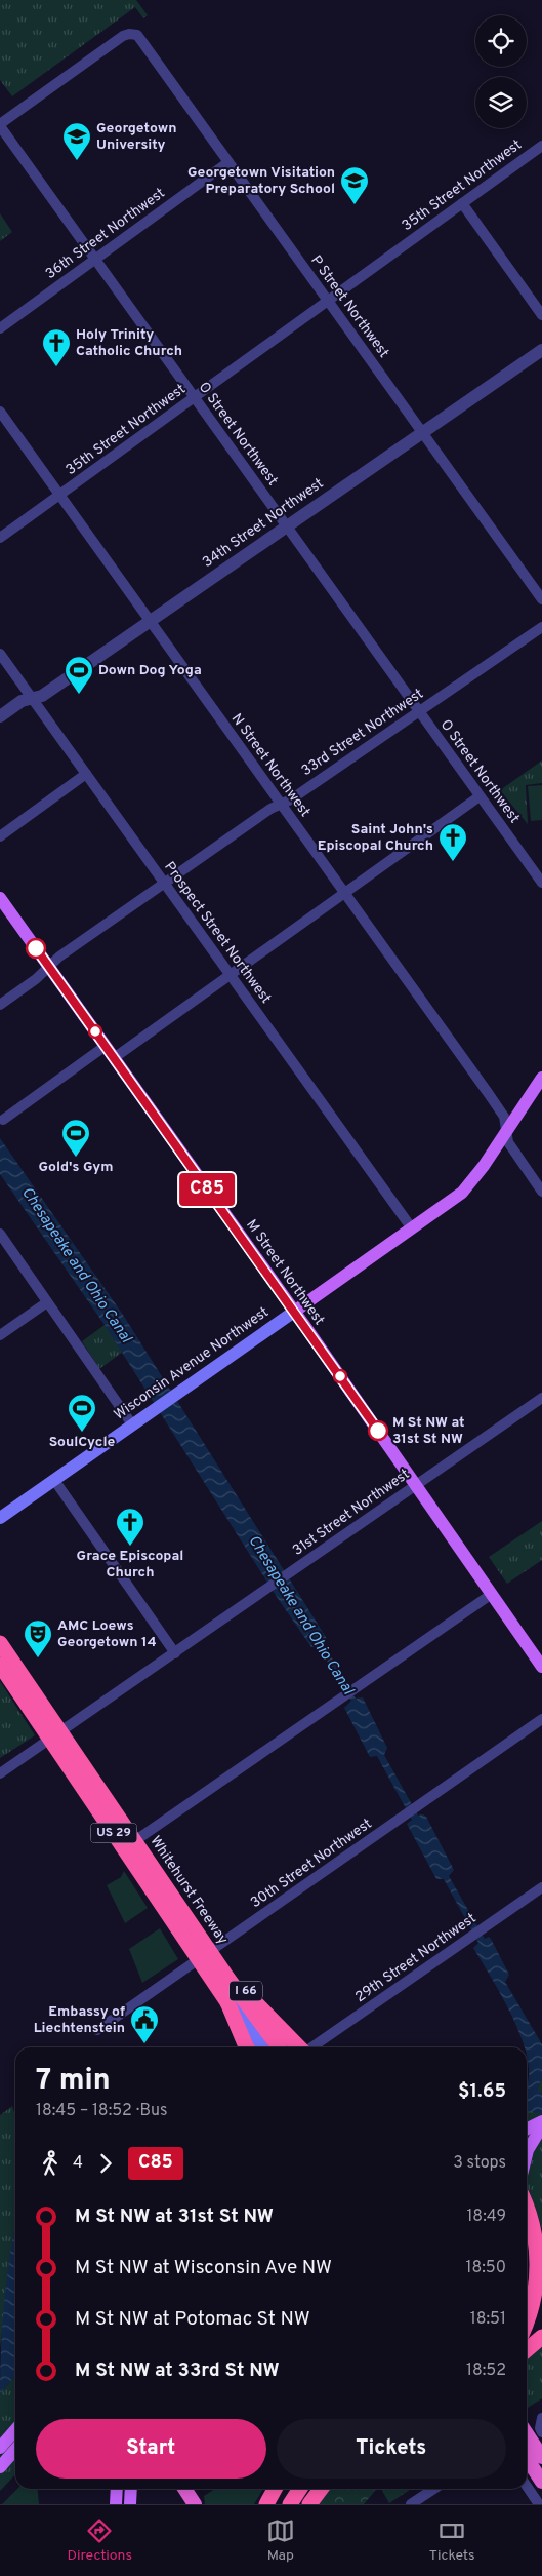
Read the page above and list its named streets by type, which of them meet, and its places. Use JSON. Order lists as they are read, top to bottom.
{
  "streets": {
    "highway": ["US 29", "Whitehurst Freeway", "I 66"],
    "main road": ["M Street Northwest", "Wisconsin Avenue Northwest"],
    "street": [
      "35th Street Northwest",
      "36th Street Northwest",
      "P Street Northwest",
      "O Street Northwest",
      "34th Street Northwest",
      "33rd Street Northwest",
      "N Street Northwest",
      "Prospect Street Northwest",
      "31st Street Northwest",
      "30th Street Northwest",
      "29th Street Northwest"
    ]
  },
  "crossings": [
    ["35th Street Northwest", "P Street Northwest"],
    ["35th Street Northwest", "O Street Northwest"],
    ["35th Street Northwest", "N Street Northwest"],
    ["36th Street Northwest", "P Street Northwest"],
    ["36th Street Northwest", "O Street Northwest"],
    ["P Street Northwest", "O Street Northwest"],
    ["P Street Northwest", "34th Street Northwest"],
    ["O Street Northwest", "34th Street Northwest"],
    ["O Street Northwest", "33rd Street Northwest"],
    ["34th Street Northwest", "N Street Northwest"],
    ["34th Street Northwest", "Prospect Street Northwest"],
    ["33rd Street Northwest", "N Street Northwest"],
    ["33rd Street Northwest", "Prospect Street Northwest"],
    ["33rd Street Northwest", "M Street Northwest"],
    ["N Street Northwest", "Wisconsin Avenue Northwest"],
    ["Prospect Street Northwest", "Wisconsin Avenue Northwest"],
    ["M Street Northwest", "Wisconsin Avenue Northwest"],
    ["M Street Northwest", "31st Street Northwest"],
    ["Whitehurst Freeway", "I 66"]
  ],
  "water": ["Chesapeake and Ohio Canal"],
  "places": {
    "school or university": ["Georgetown University", "Georgetown Visitation Preparatory School"],
    "church": ["Holy Trinity Catholic Church", "Saint John's Episcopal Church", "Grace Episcopal Church"],
    "sports": ["Down Dog Yoga", "Gold's Gym", "SoulCycle"],
    "other": ["M St NW at 31st St NW"],
    "theatre": ["AMC Loews Georgetown 14"],
    "public building": ["Embassy of Liechtenstein"]
  },
  "lines": ["bus line C85"],
  "page": {
    "on_map": "C85",
    "heading": ["7 min", "18:45 – 18:52 · Bus", "$1.65"],
    "legs": ["4", "C85", "3 stops"],
    "list": [
      {
        "name": "M St NW at 31st St NW",
        "value": "18:49"
      },
      {
        "name": "M St NW at Wisconsin Ave NW",
        "value": "18:50"
      },
      {
        "name": "M St NW at Potomac St NW",
        "value": "18:51"
      },
      {
        "name": "M St NW at 33rd St NW",
        "value": "18:52"
      }
    ],
    "buttons": ["Start", "Tickets"],
    "tabs": ["Directions", "Map", "Tickets"]
  }
}
